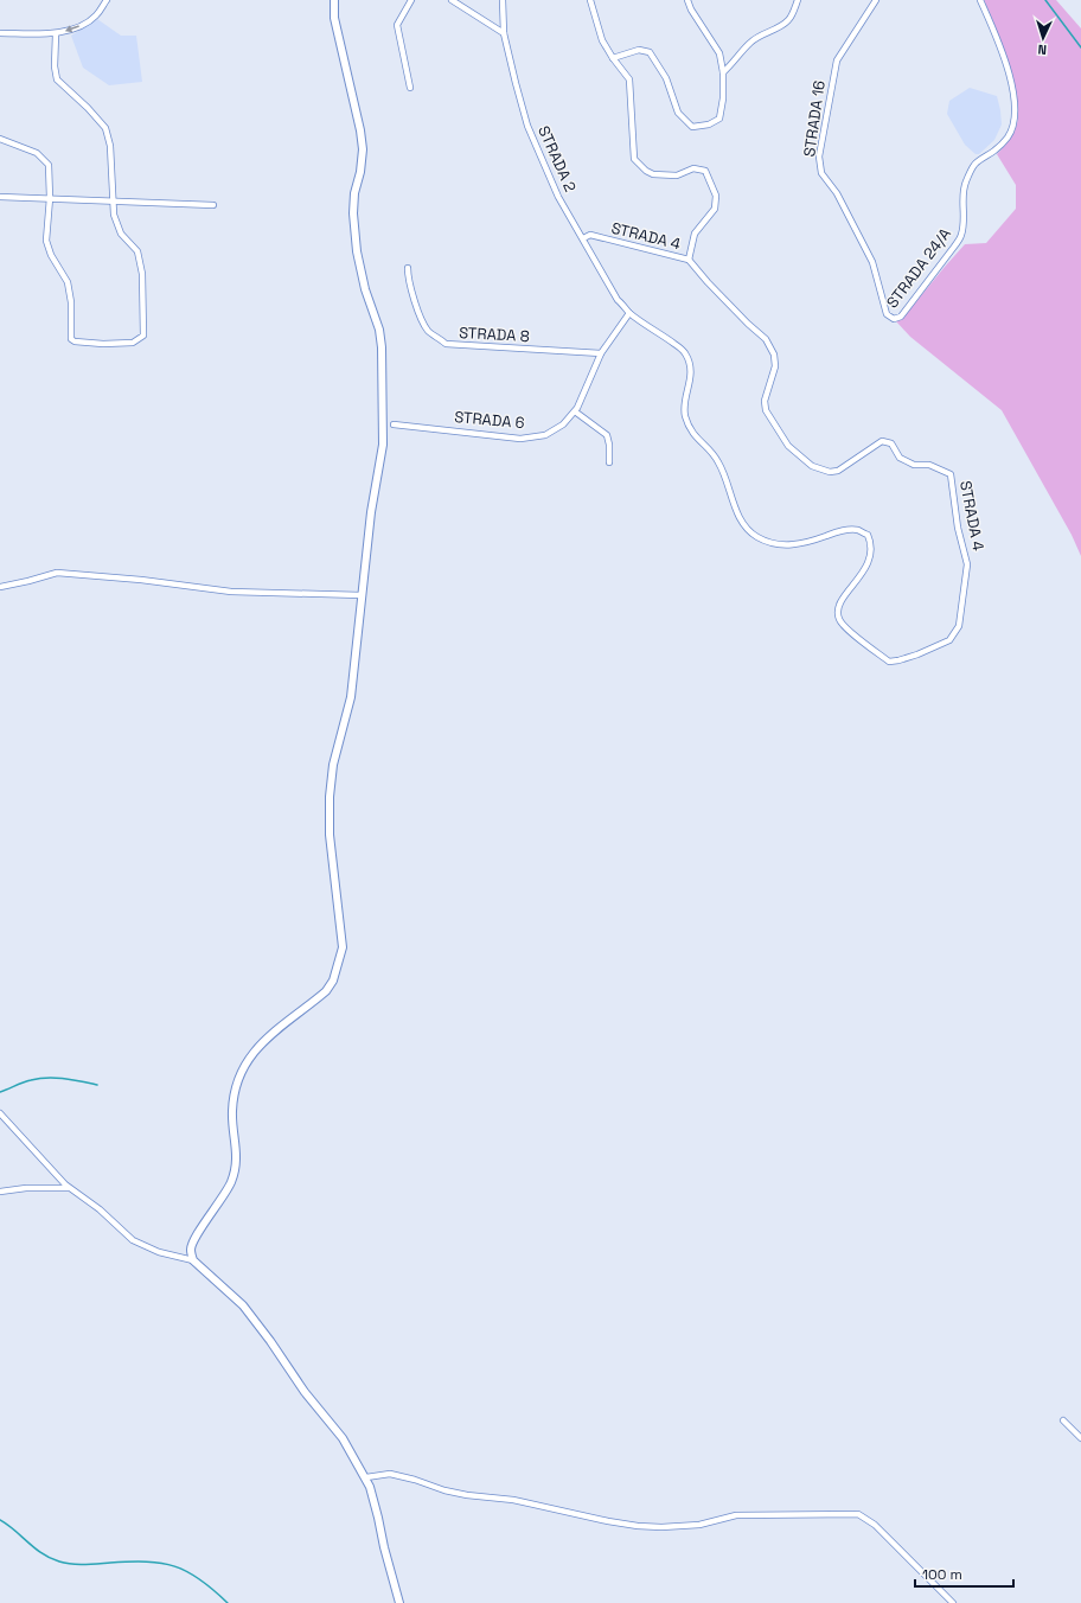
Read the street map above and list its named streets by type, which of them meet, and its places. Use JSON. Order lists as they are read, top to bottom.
{
  "streets": {
    "street": [
      "STRADA 16",
      "STRADA 2",
      "STRADA 4",
      "STRADA 24/A",
      "STRADA 8",
      "STRADA 6"
    ]
  },
  "crossings": [
    ["STRADA 16", "STRADA 24/A"],
    ["STRADA 2", "STRADA 4"],
    ["STRADA 2", "STRADA 6"],
    ["STRADA 4", "STRADA 6"],
    ["STRADA 8", "STRADA 6"]
  ],
  "scale_bar": "100 m",
  "north": "bottom"
}
